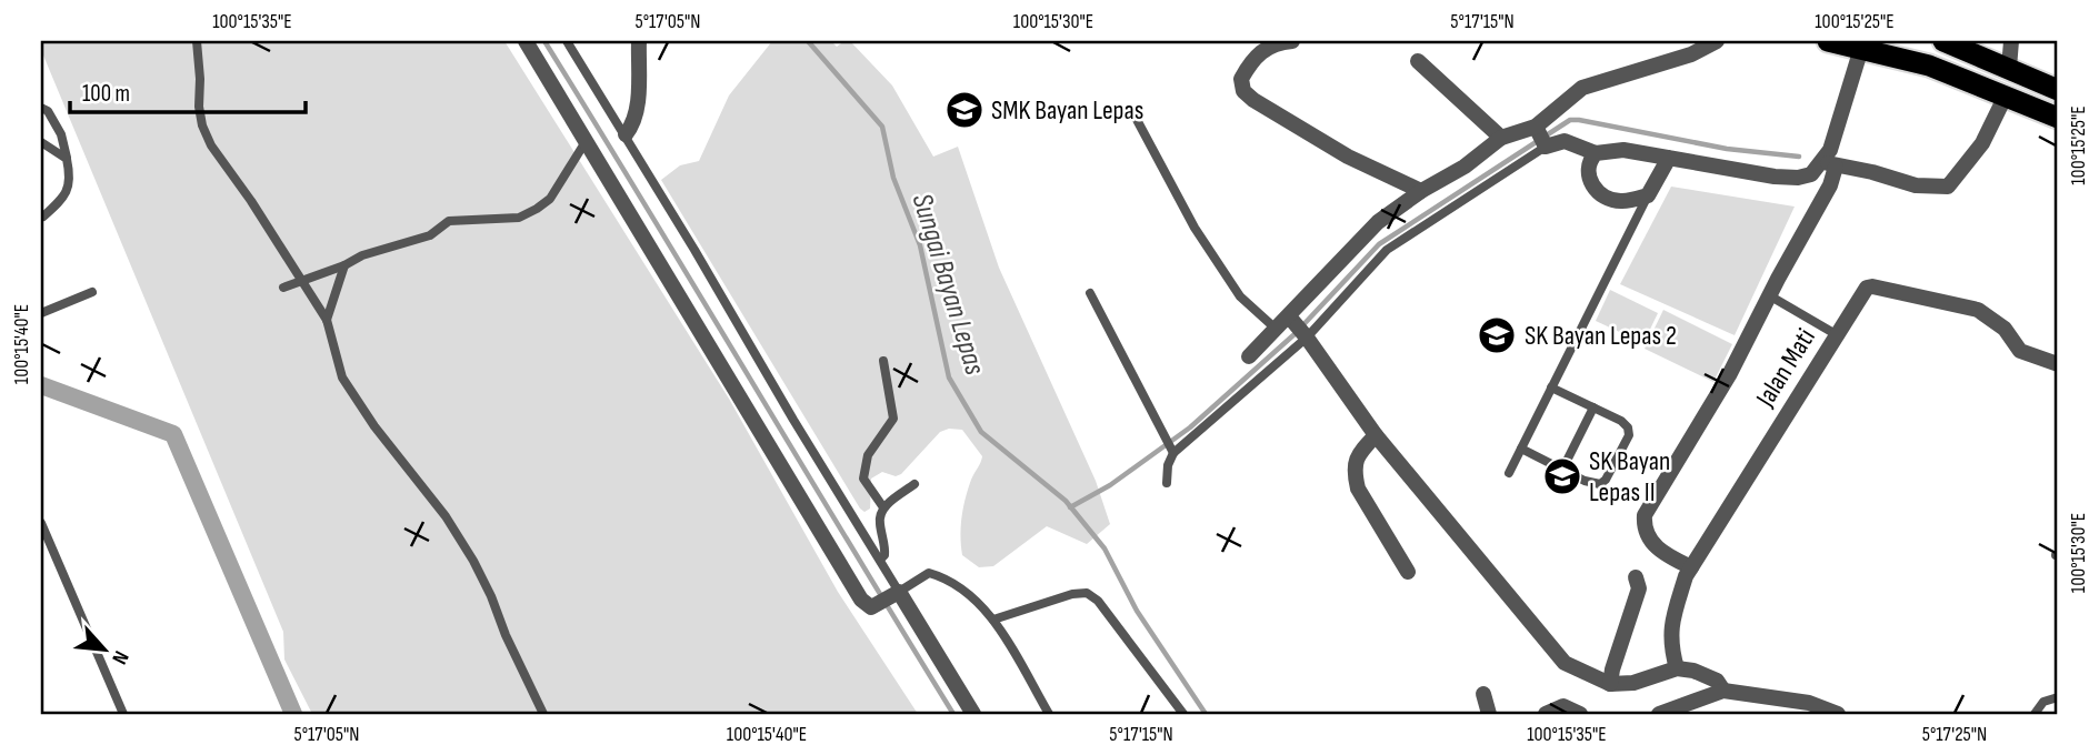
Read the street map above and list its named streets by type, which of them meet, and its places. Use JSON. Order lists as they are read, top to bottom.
{
  "streets": {
    "street": ["Jalan Mati"]
  },
  "water": ["Sungai Bayan Lepas"],
  "places": {
    "school or university": ["SMK Bayan Lepas", "SK Bayan Lepas 2", "SK Bayan Lepas II"]
  },
  "scale_bar": "100 m",
  "north": "bottom right",
  "coordinates": [
    "100°15'35\"E",
    "5°17'05\"N",
    "100°15'30\"E",
    "5°17'15\"N",
    "100°15'25\"E",
    "100°15'40\"E",
    "5°17'25\"N"
  ]
}
